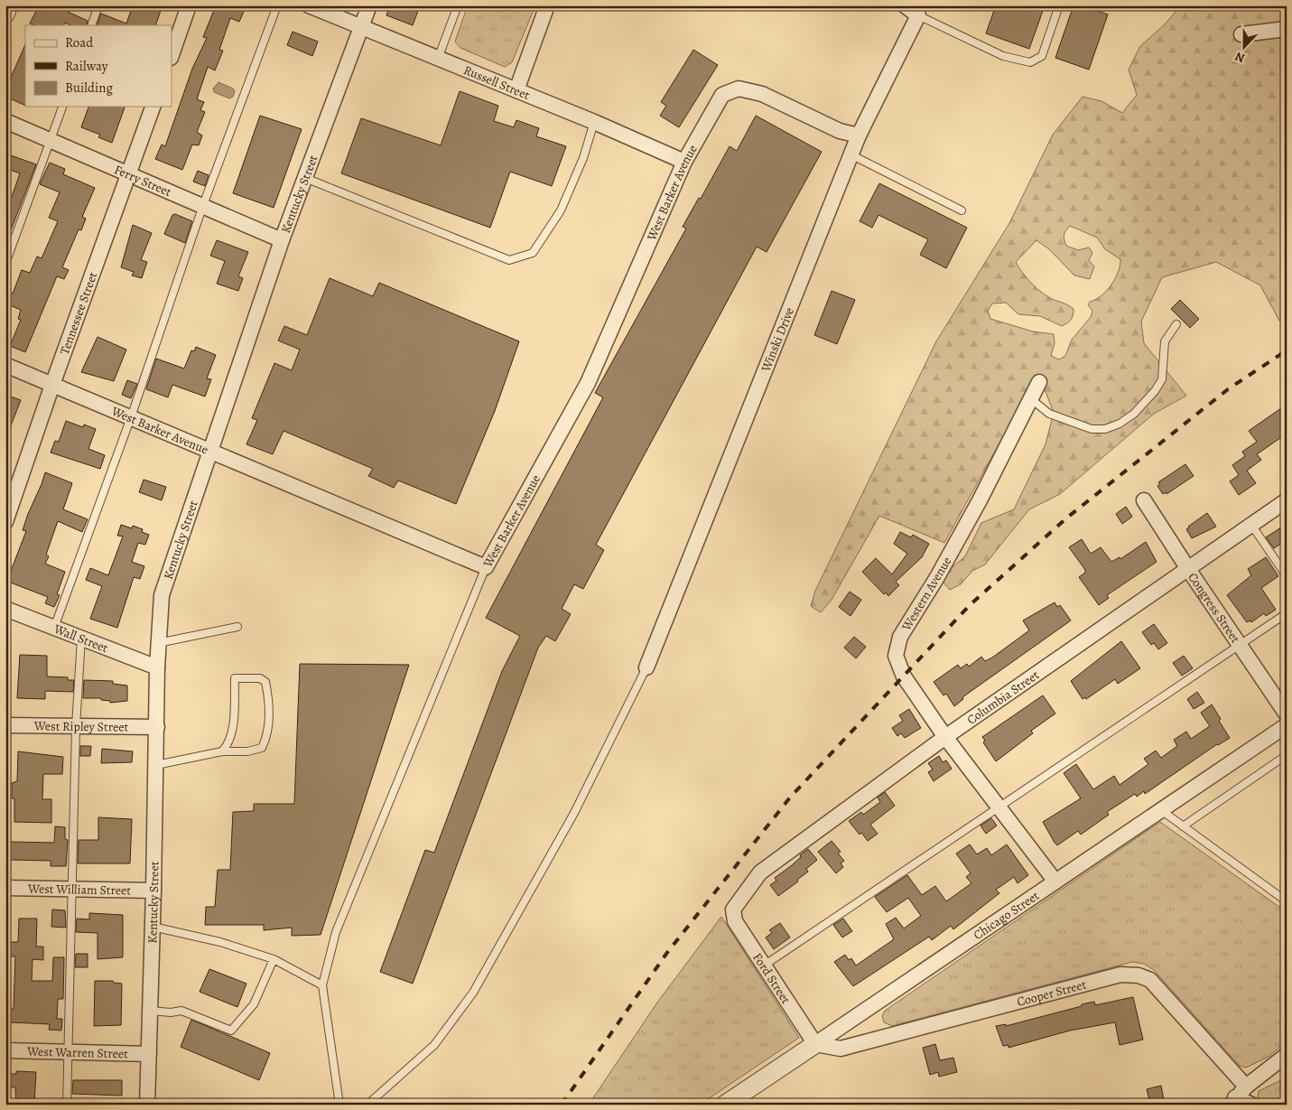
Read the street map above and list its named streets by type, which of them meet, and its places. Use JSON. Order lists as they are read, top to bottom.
{
  "streets": {
    "street": [
      "Russell Street",
      "Ferry Street",
      "West Barker Avenue",
      "Kentucky Street",
      "Tennessee Street",
      "Winski Drive",
      "Western Avenue",
      "Congress Street",
      "Wall Street",
      "Columbia Street",
      "West Ripley Street",
      "West William Street",
      "Chicago Street",
      "Ford Street",
      "Cooper Street",
      "West Warren Street"
    ]
  },
  "crossings": [
    ["Russell Street", "West Barker Avenue"],
    ["Russell Street", "Kentucky Street"],
    ["Ferry Street", "Kentucky Street"],
    ["Ferry Street", "Tennessee Street"],
    ["West Barker Avenue", "Kentucky Street"],
    ["West Barker Avenue", "Tennessee Street"],
    ["West Barker Avenue", "Winski Drive"],
    ["Kentucky Street", "Wall Street"],
    ["Kentucky Street", "West Ripley Street"],
    ["Kentucky Street", "West William Street"],
    ["Kentucky Street", "West Warren Street"],
    ["Western Avenue", "Columbia Street"],
    ["Western Avenue", "Chicago Street"],
    ["Congress Street", "Columbia Street"],
    ["Columbia Street", "Ford Street"],
    ["Chicago Street", "Ford Street"],
    ["Chicago Street", "Cooper Street"],
    ["Ford Street", "Cooper Street"]
  ],
  "legend": ["Road", "Railway", "Building"],
  "north": "bottom"
}
